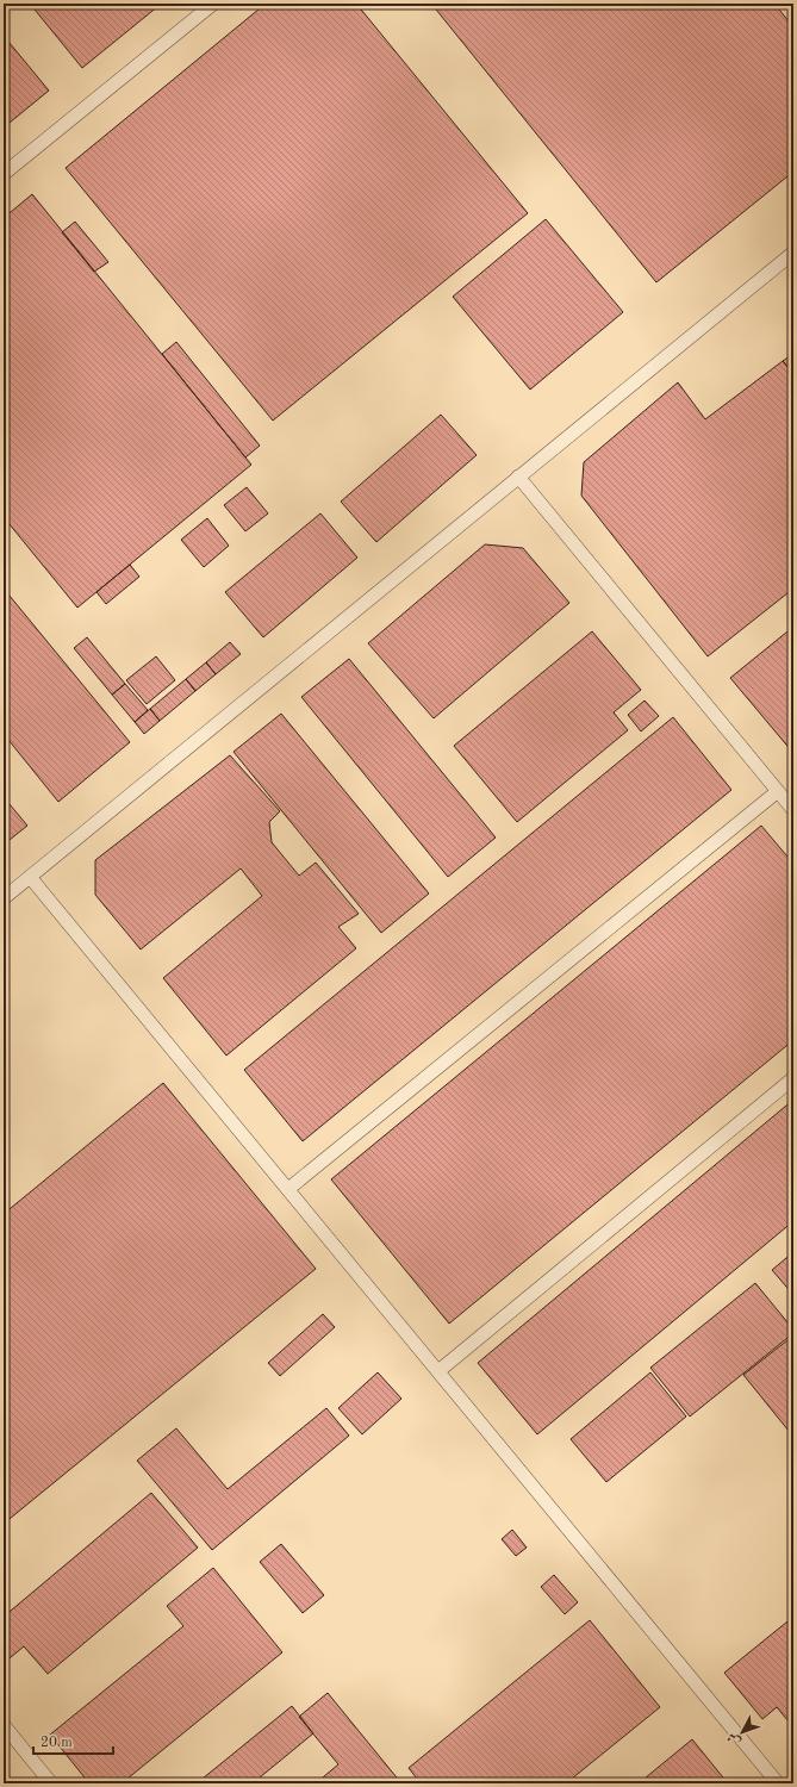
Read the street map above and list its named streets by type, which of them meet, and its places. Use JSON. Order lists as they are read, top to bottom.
{
  "scale_bar": "20 m",
  "north": "bottom left"
}
